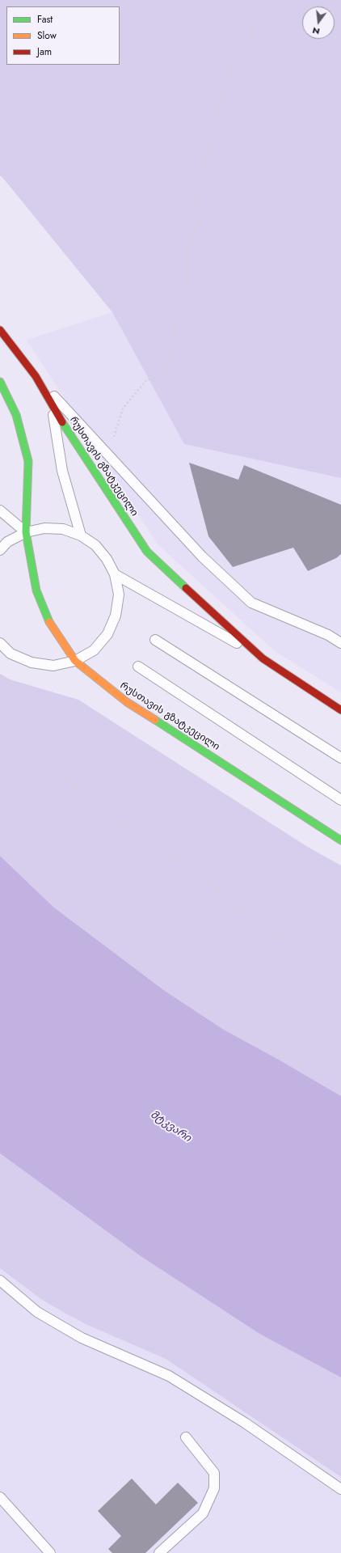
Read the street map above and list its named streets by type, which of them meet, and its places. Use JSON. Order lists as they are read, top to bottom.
{
  "streets": {
    "highway": ["რუსთავის გზატკეცილი"]
  },
  "water": ["მტკვარი"],
  "legend": ["Fast", "Slow", "Jam"],
  "north": "bottom"
}
